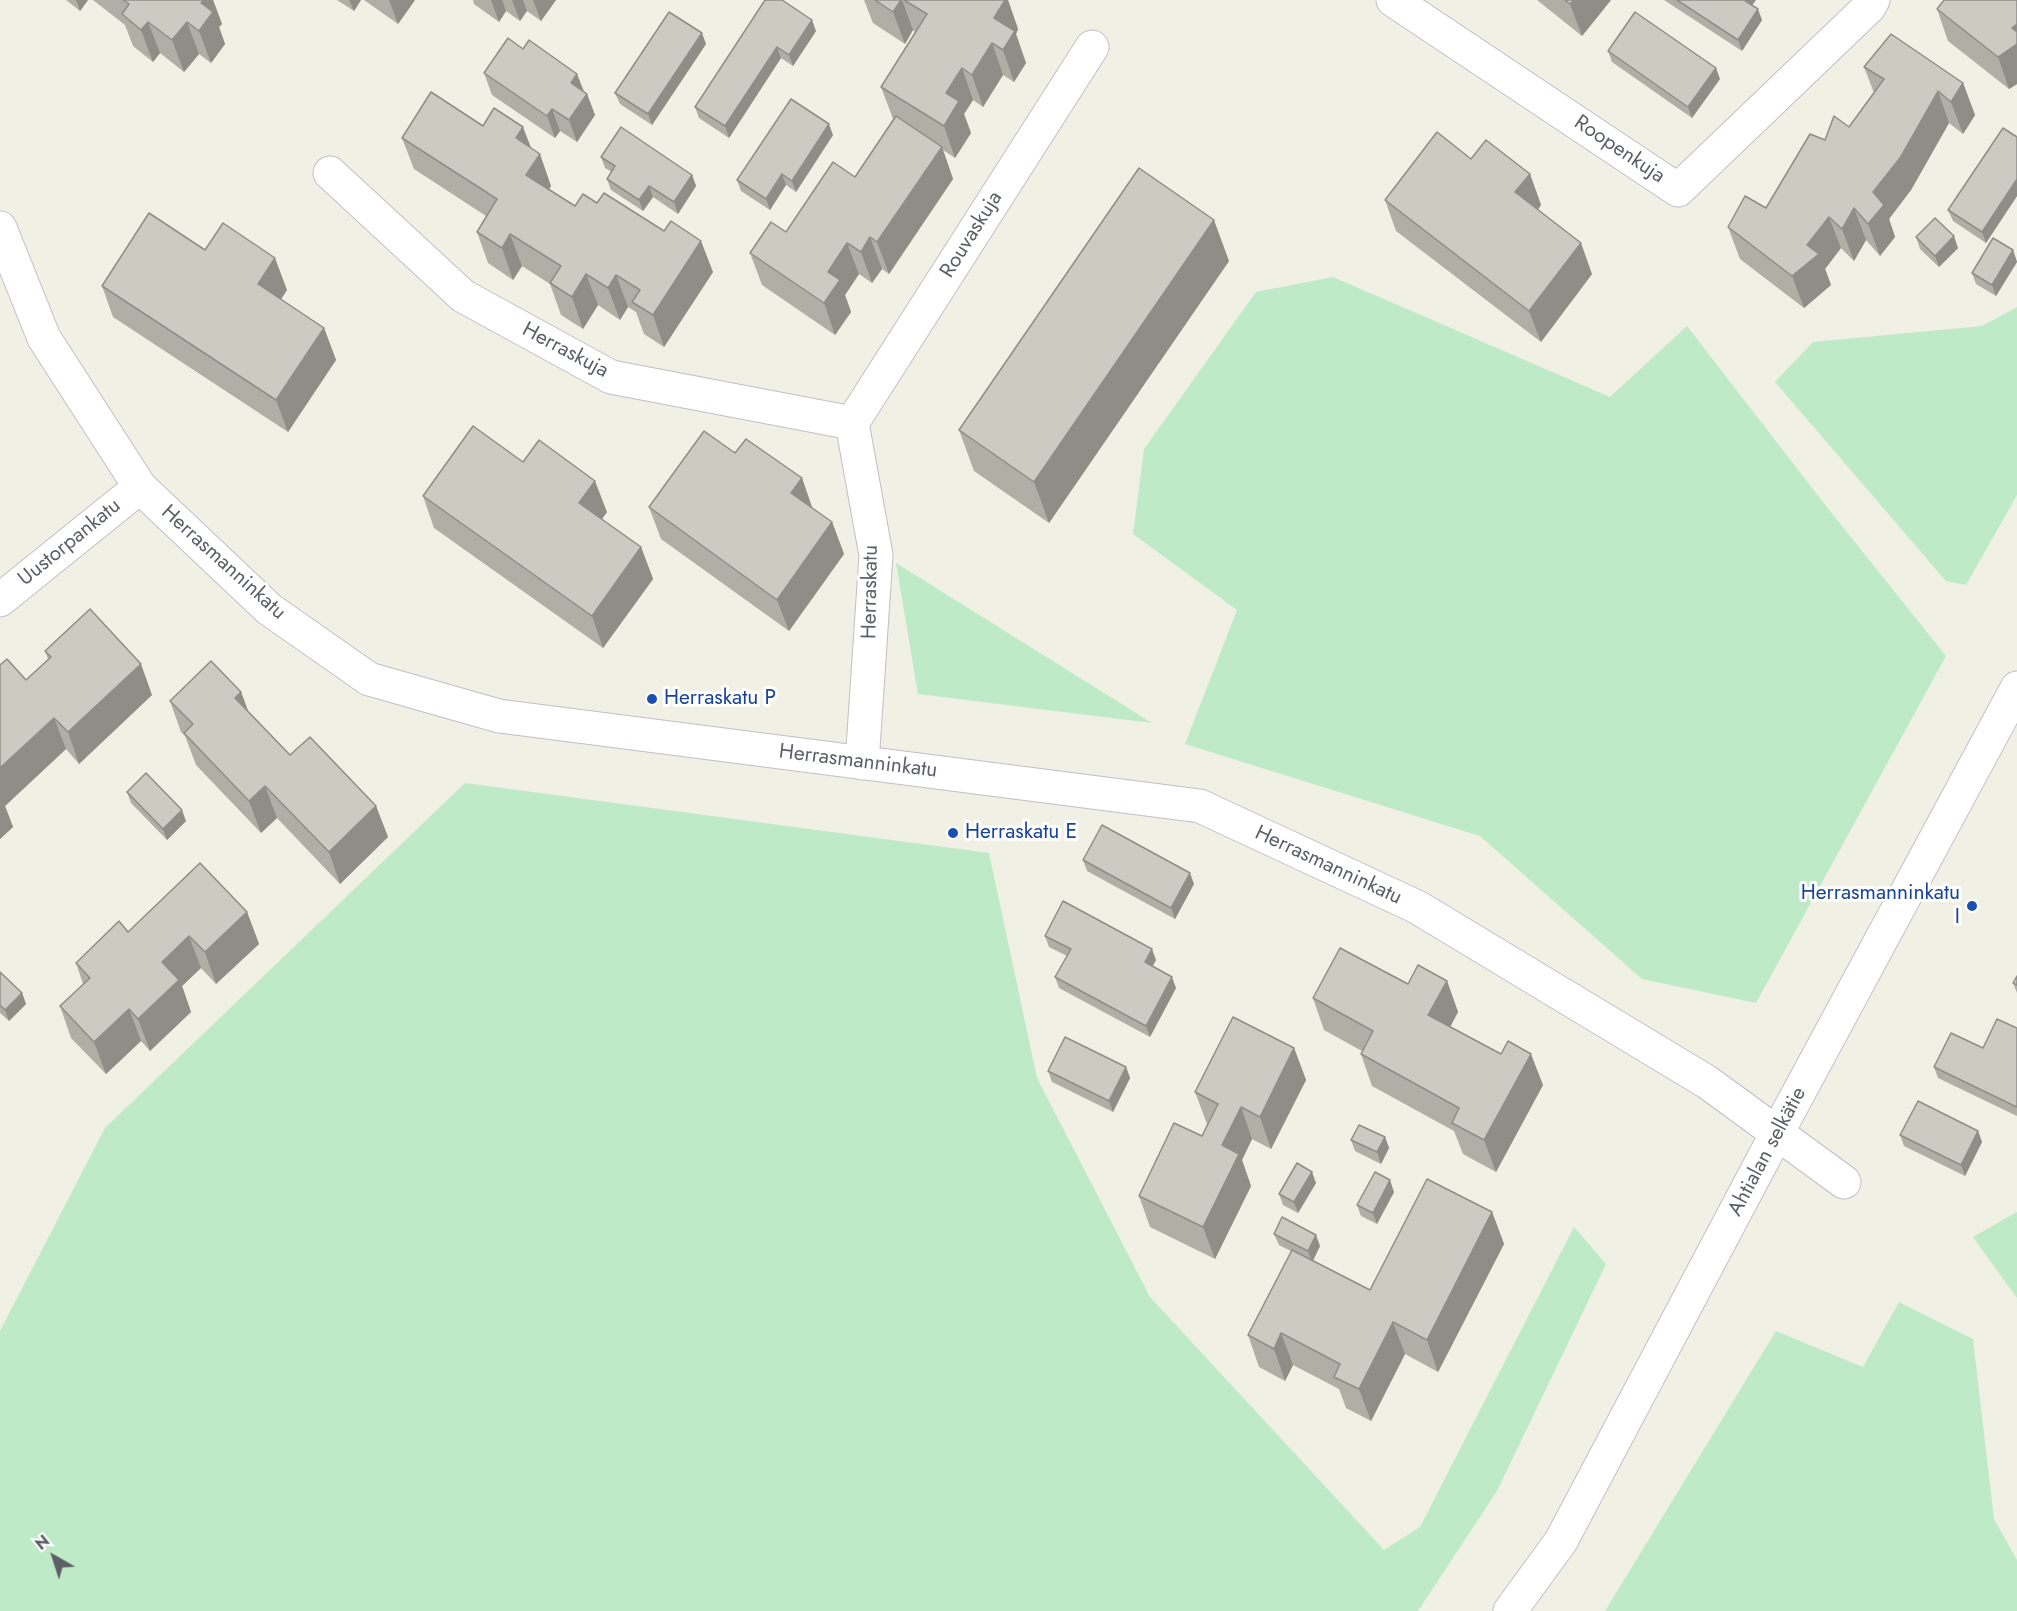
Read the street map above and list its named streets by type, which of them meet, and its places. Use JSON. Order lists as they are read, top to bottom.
{
  "streets": {
    "street": [
      "Roopenkuja",
      "Rouvaskuja",
      "Herraskuja",
      "Uustorpankatu",
      "Herrasmanninkatu",
      "Herraskatu",
      "Ahtialan selkätie"
    ]
  },
  "crossings": [
    ["Rouvaskuja", "Herraskuja"],
    ["Rouvaskuja", "Herraskatu"],
    ["Herraskuja", "Herraskatu"],
    ["Uustorpankatu", "Herrasmanninkatu"],
    ["Herrasmanninkatu", "Herraskatu"],
    ["Herrasmanninkatu", "Ahtialan selkätie"]
  ],
  "places": ["Herraskatu P", "Herraskatu E", "Herrasmanninkatu I"],
  "north": "top left"
}
